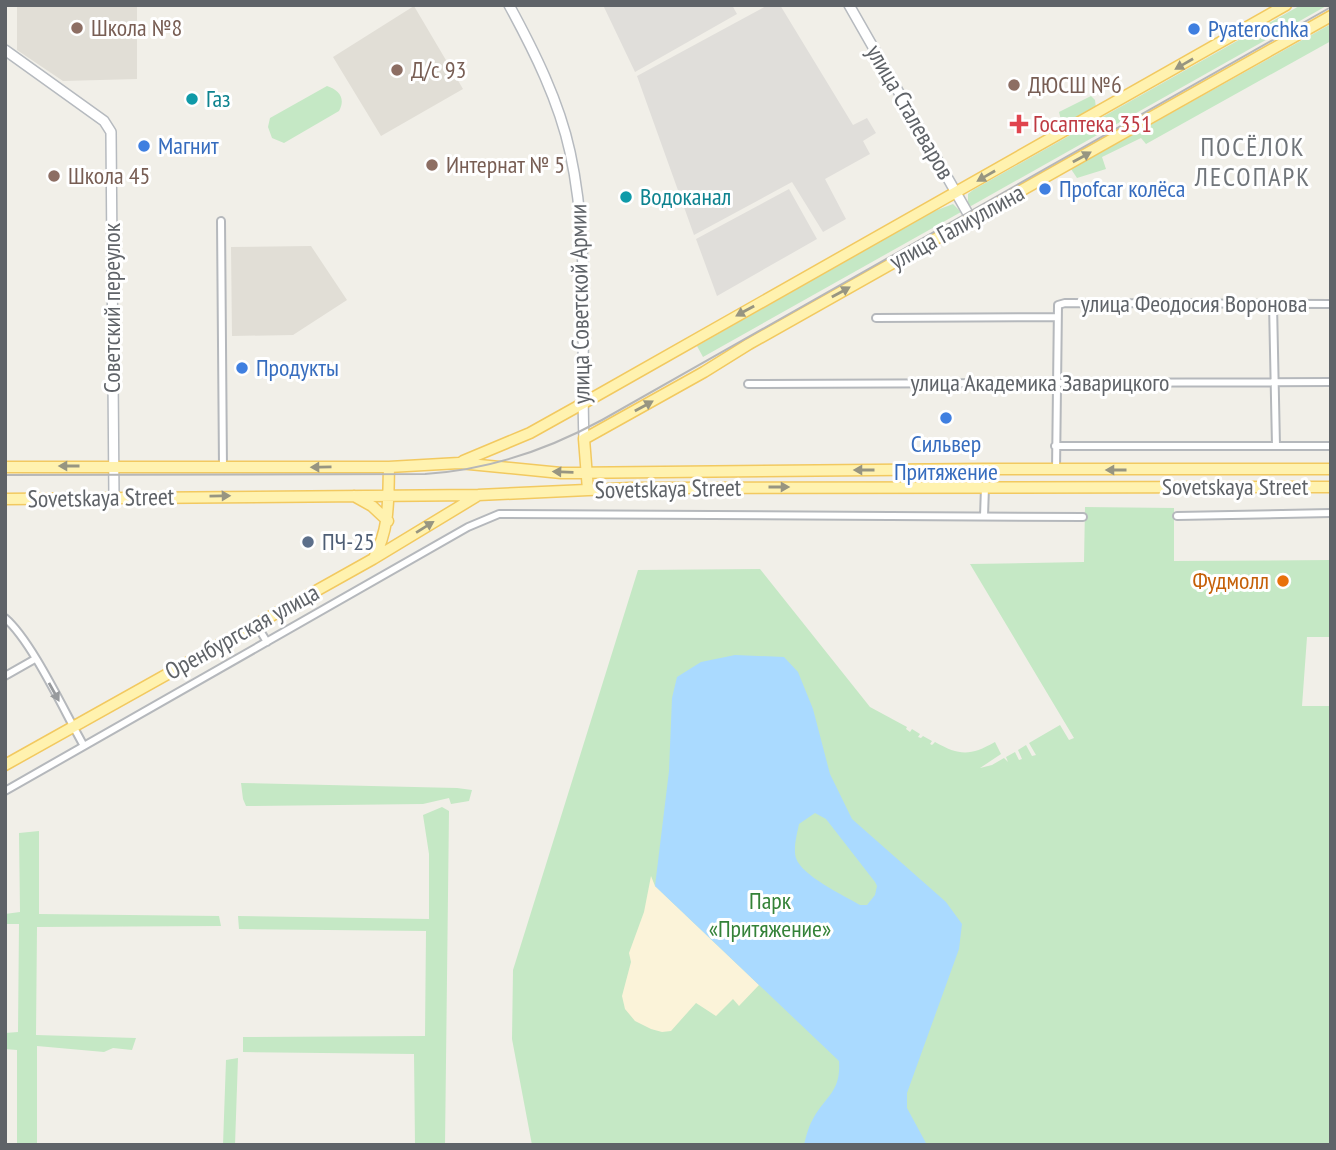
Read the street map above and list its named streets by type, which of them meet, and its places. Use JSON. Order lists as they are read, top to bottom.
{
  "streets": {
    "main road": [
      "улица Сталеваров",
      "улица Галиуллина",
      "улица Советской Армии",
      "Советский переулок",
      "Sovetskaya Street",
      "Оренбургская улица"
    ],
    "street": ["улица Феодосия Воронова", "улица Академика Заварицкого"]
  },
  "crossings": [
    ["улица Сталеваров", "улица Галиуллина"],
    ["улица Галиуллина", "улица Советской Армии"],
    ["улица Галиуллина", "Sovetskaya Street"],
    ["улица Советской Армии", "Sovetskaya Street"],
    ["Советский переулок", "Sovetskaya Street"],
    ["Sovetskaya Street", "Оренбургская улица"]
  ],
  "districts": ["ПОСЁЛОК ЛЕСОПАРК"],
  "parks": ["Парк «Притяжение»"],
  "places": {
    "other": [
      "Школа №8",
      "Pyaterochka",
      "Д/с 93",
      "ДЮСШ №6",
      "Газ",
      "Магнит",
      "Интернат № 5",
      "Школа 45",
      "Проfcar колёса",
      "Водоканал",
      "Продукты",
      "Сильвер Притяжение",
      "ПЧ-25",
      "Фудмолл"
    ],
    "health": ["Госаптека 351"]
  }
}
